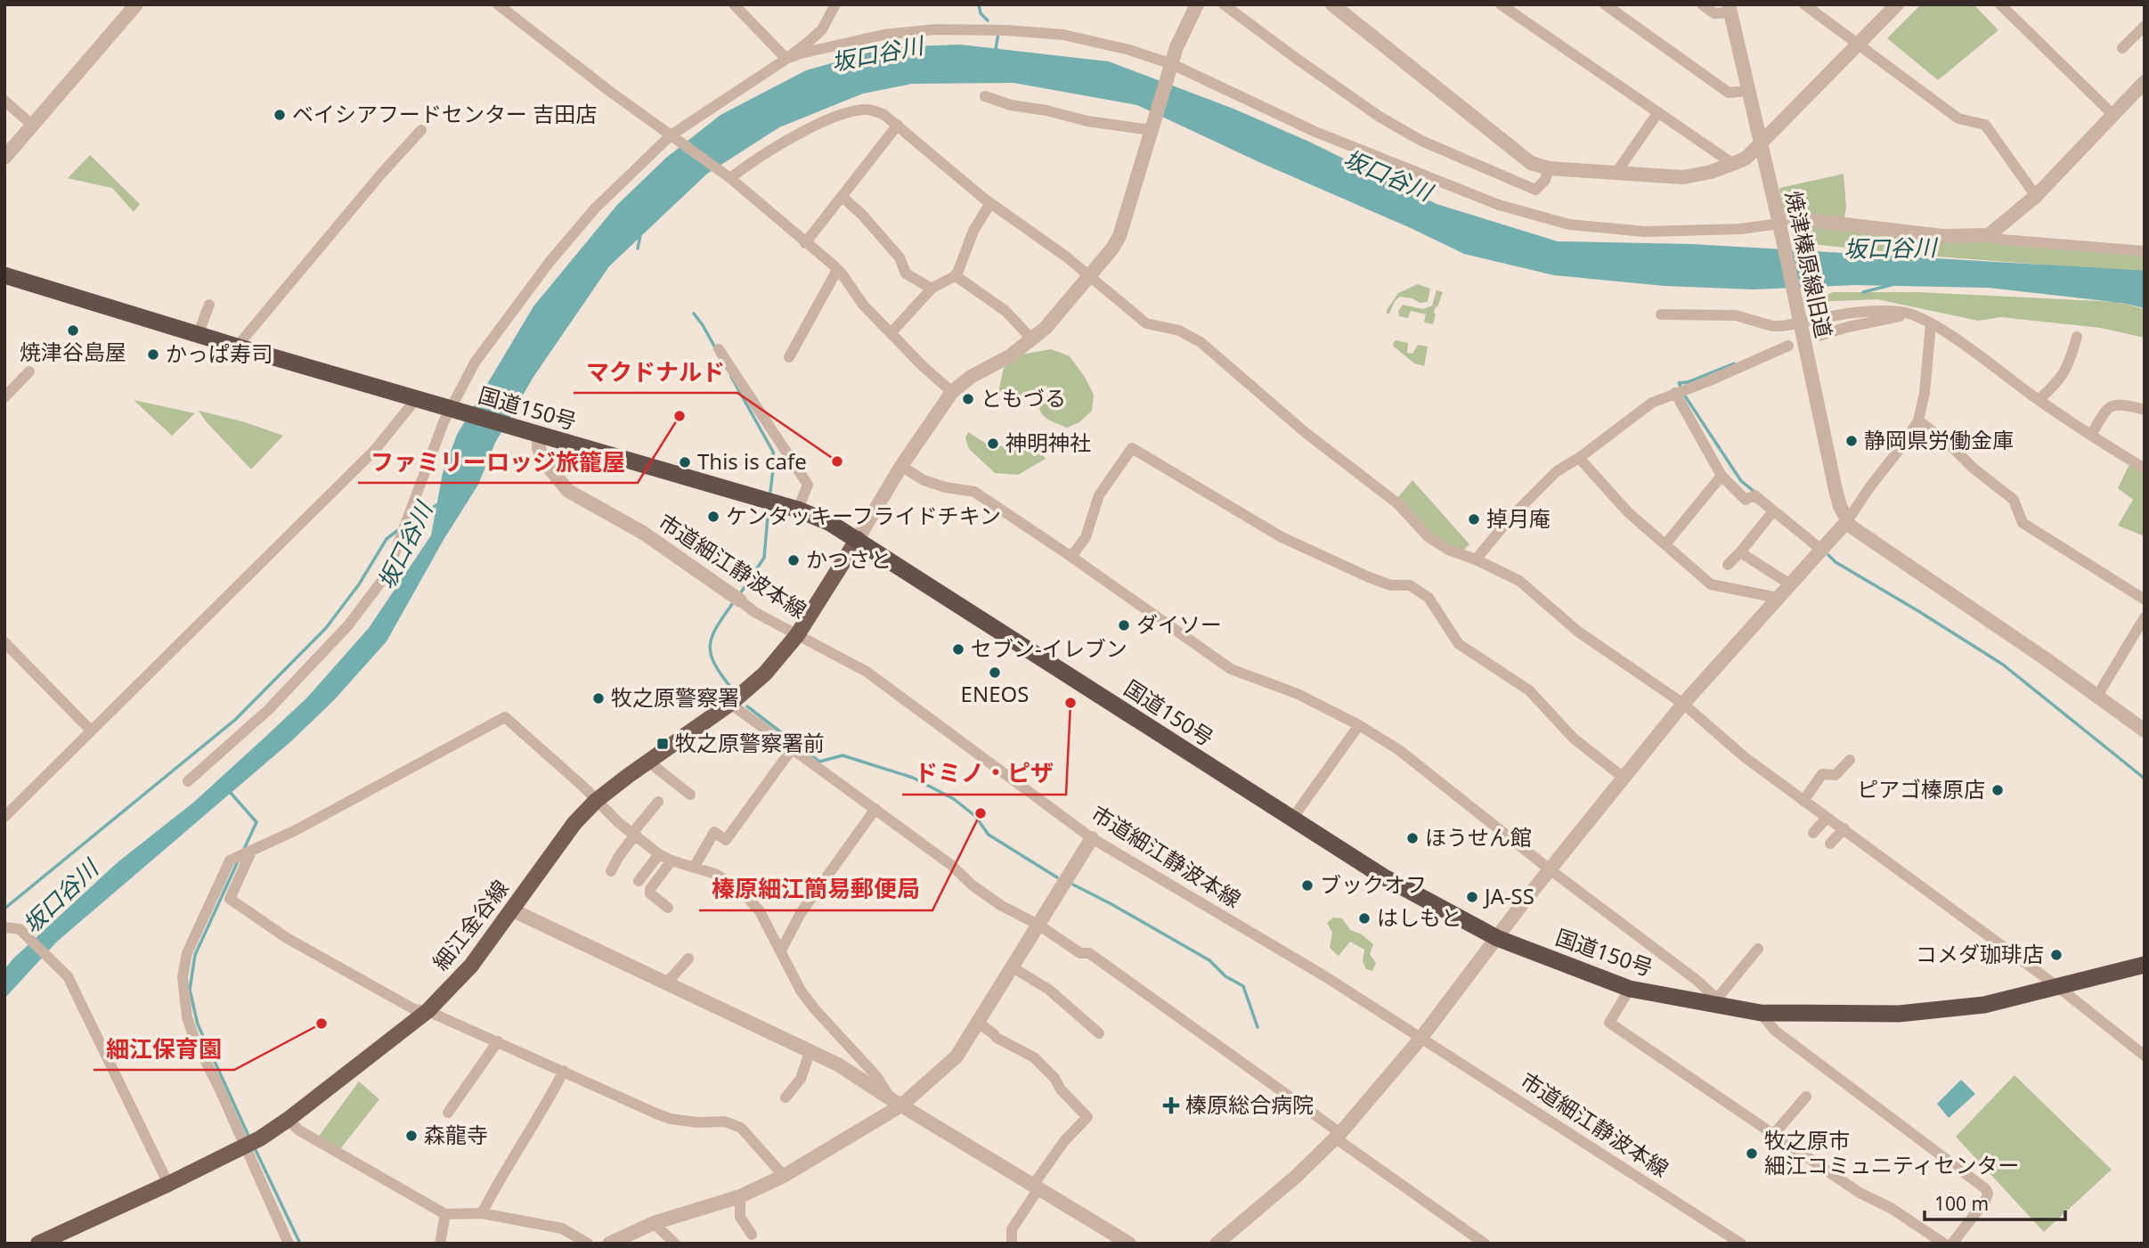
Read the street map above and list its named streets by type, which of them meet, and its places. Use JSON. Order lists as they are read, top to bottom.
{
  "streets": {
    "highway": ["国道150号"],
    "main road": ["細江金谷線"],
    "street": ["焼津榛原線旧道", "市道細江静波本線"]
  },
  "crossings": [
    ["国道150号", "市道細江静波本線"],
    ["国道150号", "細江金谷線"],
    ["市道細江静波本線", "細江金谷線"]
  ],
  "water": ["坂口谷川"],
  "places": {
    "other": [
      "ベイシアフードセンター 吉田店",
      "焼津谷島屋",
      "かっぱ寿司",
      "ともづる",
      "ファミリーロッジ旅籠屋",
      "静岡県労働金庫",
      "神明神社",
      "マクドナルド",
      "This is cafe",
      "ケンタッキーフライドチキン",
      "掉月庵",
      "かつさと",
      "ダイソー",
      "セブン-イレブン",
      "ENEOS",
      "牧之原警察署",
      "ドミノ・ピザ",
      "ピアゴ榛原店",
      "榛原細江簡易郵便局",
      "ほうせん館",
      "ブックオフ",
      "JA-SS",
      "はしもと",
      "コメダ珈琲店",
      "細江保育園",
      "森龍寺",
      "牧之原市 細江コミュニティセンター"
    ],
    "transit": ["牧之原警察署前"],
    "health": ["榛原総合病院"]
  },
  "scale_bar": "100 m"
}
